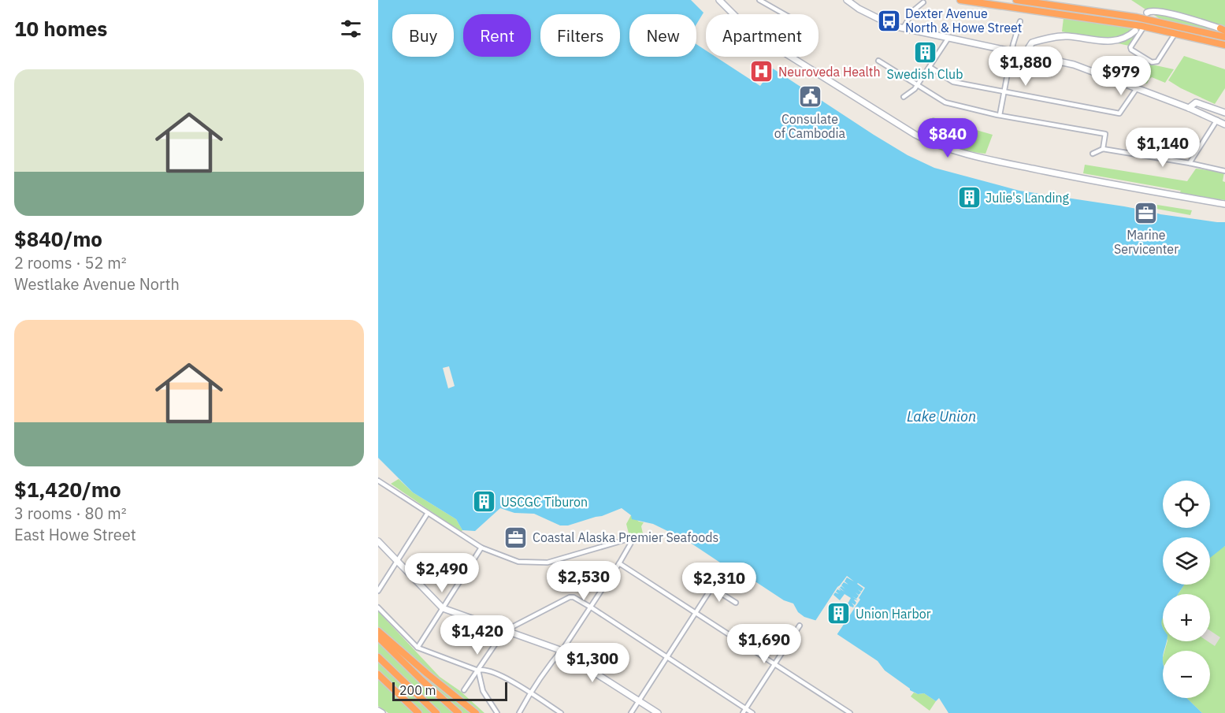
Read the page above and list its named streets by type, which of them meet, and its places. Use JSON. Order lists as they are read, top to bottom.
{
  "water": ["Lake Union"],
  "places": {
    "bus stop": ["Dexter Avenue North & Howe Street"],
    "building": [
      "Swedish Club",
      "Julie's Landing",
      "USCGC Tiburon",
      "Union Harbor"
    ],
    "hospital": ["Neuroveda Health"],
    "public building": ["Consulate of Cambodia"],
    "office": ["Marine Servicenter", "Coastal Alaska Premier Seafoods"]
  },
  "scale_bar": "200 m",
  "page": {
    "heading": "10 homes",
    "chip": [
      "Buy",
      "Rent",
      "Filters",
      "New",
      "Apartment"
    ],
    "price": [
      "$1,880",
      "$979",
      "$840",
      "$1,140",
      "$2,490",
      "$2,530",
      "$2,310",
      "$1,420",
      "$1,690",
      "$1,300"
    ],
    "list": [
      {
        "name": "$840/mo",
        "note": "2 rooms · 52 m² · Westlake Avenue North"
      },
      {
        "name": "$1,420/mo",
        "note": "3 rooms · 80 m² · East Howe Street"
      }
    ],
    "map_buttons": ["+", "−"],
    "scale": "200 m"
  }
}
